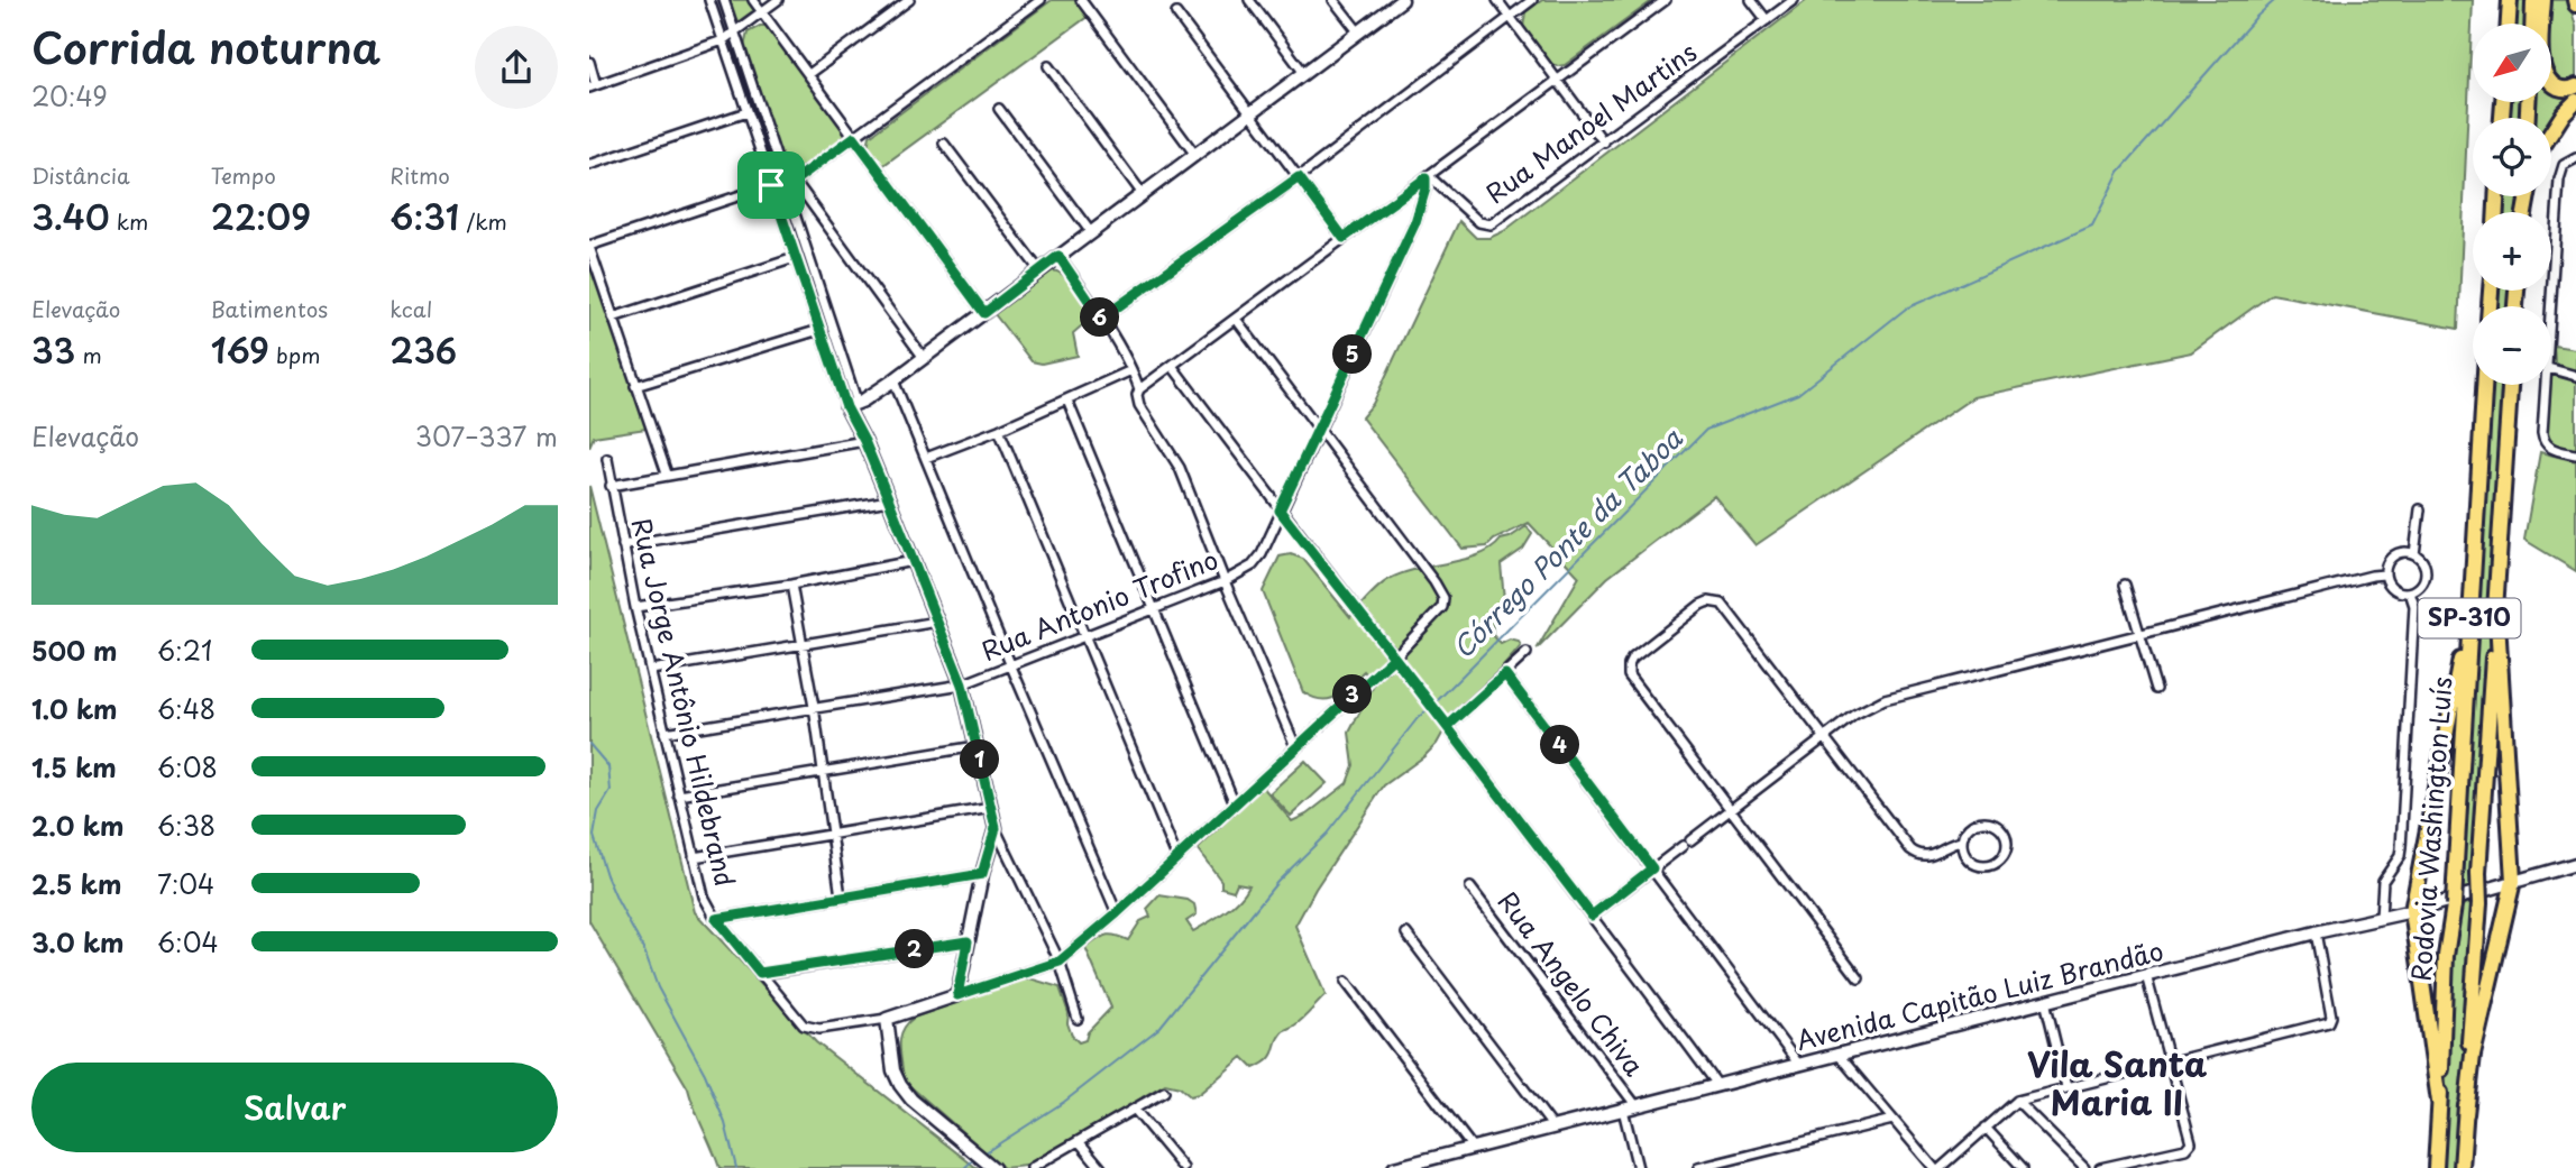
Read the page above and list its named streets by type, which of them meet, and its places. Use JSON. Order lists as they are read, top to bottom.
{
  "streets": {
    "highway": ["SP-310", "Rodovia Washington Luís"],
    "street": [
      "Rua Manoel Martins",
      "Rua Antonio Trofino",
      "Rua Jorge Antônio Hildebrand",
      "Rua Angelo Chiva",
      "Avenida Capitão Luiz Brandão"
    ]
  },
  "crossings": [
    ["Rua Manoel Martins", "Rua Antonio Trofino"],
    ["Rua Antonio Trofino", "Rua Jorge Antônio Hildebrand"],
    ["Rua Angelo Chiva", "Avenida Capitão Luiz Brandão"]
  ],
  "districts": ["Vila Santa Maria II"],
  "water": ["Córrego Ponte da Taboa"],
  "north": "bottom left",
  "page": {
    "heading": ["Corrida noturna", "20:49"],
    "map_buttons": ["+", "−"],
    "stats": [
      ["Distância", "3.40 km"],
      ["Tempo", "22:09"],
      ["Ritmo", "6:31 /km"],
      ["Elevação", "33 m"],
      ["Batimentos", "169 bpm"],
      ["kcal", "236"]
    ],
    "pins": [
      "6",
      "5",
      "3",
      "4",
      "1",
      "2"
    ],
    "chart": ["Elevação", "307–337 m"],
    "list": [
      {
        "name": "500 m",
        "note": "6:21"
      },
      {
        "name": "1.0 km",
        "note": "6:48"
      },
      {
        "name": "1.5 km",
        "note": "6:08"
      },
      {
        "name": "2.0 km",
        "note": "6:38"
      },
      {
        "name": "2.5 km",
        "note": "7:04"
      },
      {
        "name": "3.0 km",
        "note": "6:04"
      }
    ],
    "buttons": "Salvar"
  }
}
